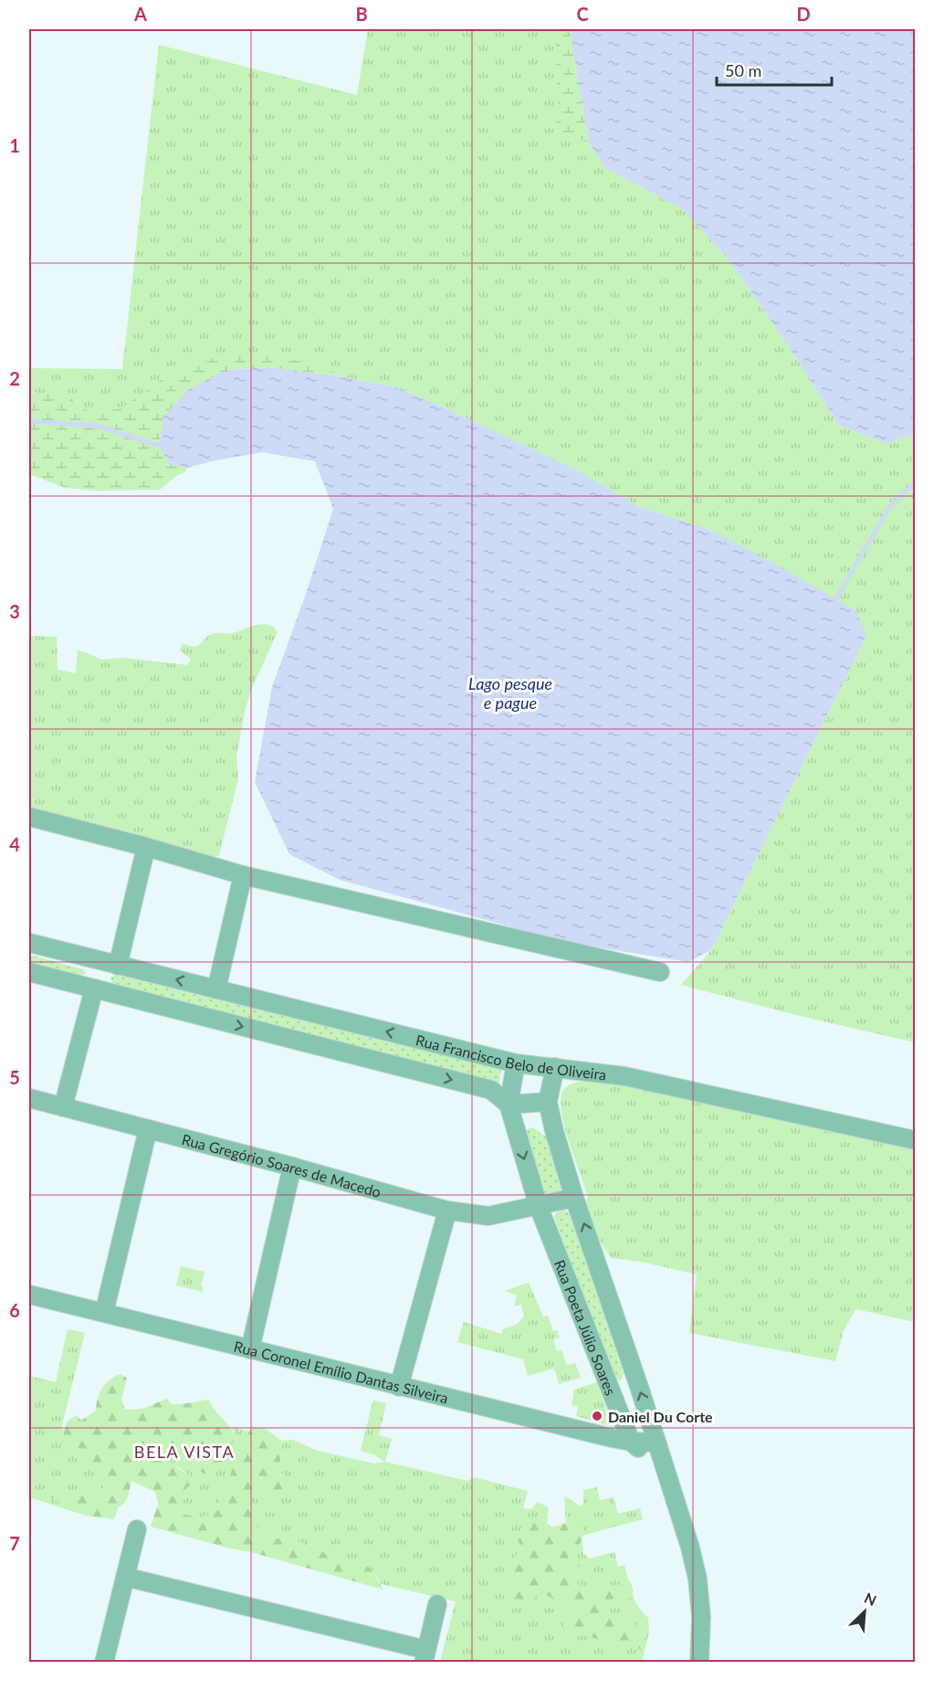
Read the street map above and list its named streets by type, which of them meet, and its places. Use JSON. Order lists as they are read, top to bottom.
{
  "streets": {
    "street": [
      "Rua Francisco Belo de Oliveira",
      "Rua Gregório Soares de Macedo",
      "Rua Poeta Júlio Soares",
      "Rua Coronel Emílio Dantas Silveira"
    ]
  },
  "crossings": [
    ["Rua Francisco Belo de Oliveira", "Rua Poeta Júlio Soares"],
    ["Rua Gregório Soares de Macedo", "Rua Poeta Júlio Soares"],
    ["Rua Poeta Júlio Soares", "Rua Coronel Emílio Dantas Silveira"]
  ],
  "districts": ["BELA VISTA"],
  "water": ["Lago pesque e pague"],
  "places": ["Daniel Du Corte"],
  "scale_bar": "50 m",
  "north": "top right",
  "grid": {
    "columns": [
      "A",
      "B",
      "C",
      "D"
    ],
    "rows": [
      "1",
      "2",
      "3",
      "4",
      "5",
      "6",
      "7"
    ]
  }
}
